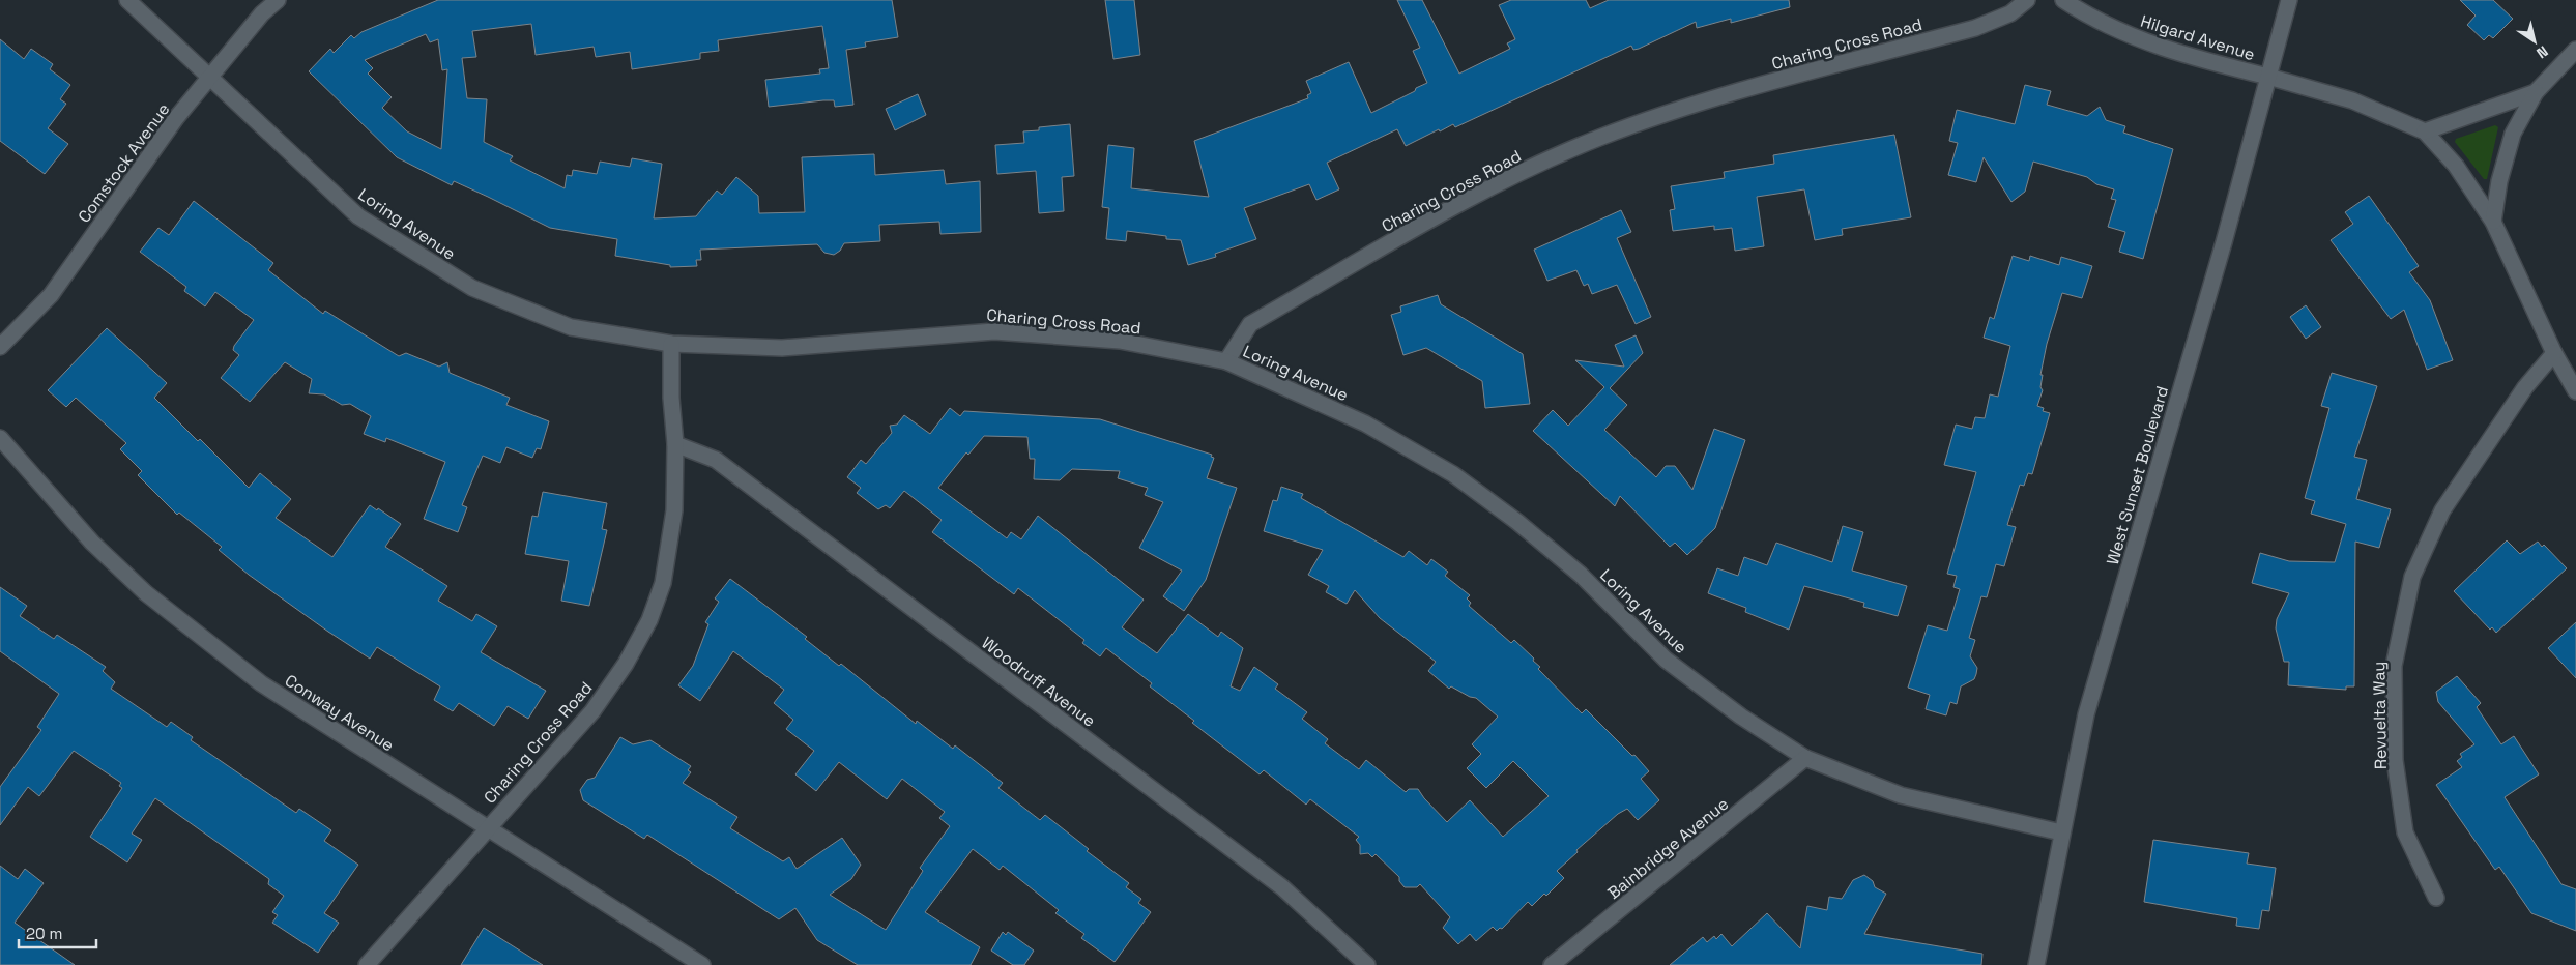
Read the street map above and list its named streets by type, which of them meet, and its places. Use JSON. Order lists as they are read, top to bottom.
{
  "streets": {
    "street": [
      "Hilgard Avenue",
      "Charing Cross Road",
      "Comstock Avenue",
      "Loring Avenue",
      "West Sunset Boulevard",
      "Woodruff Avenue",
      "Conway Avenue",
      "Revuelta Way",
      "Bainbridge Avenue"
    ]
  },
  "crossings": [
    ["Hilgard Avenue", "West Sunset Boulevard"],
    ["Charing Cross Road", "Loring Avenue"],
    ["Charing Cross Road", "Woodruff Avenue"],
    ["Charing Cross Road", "Conway Avenue"],
    ["Comstock Avenue", "Loring Avenue"],
    ["Loring Avenue", "West Sunset Boulevard"],
    ["Loring Avenue", "Bainbridge Avenue"]
  ],
  "scale_bar": "20 m",
  "north": "bottom right"
}
